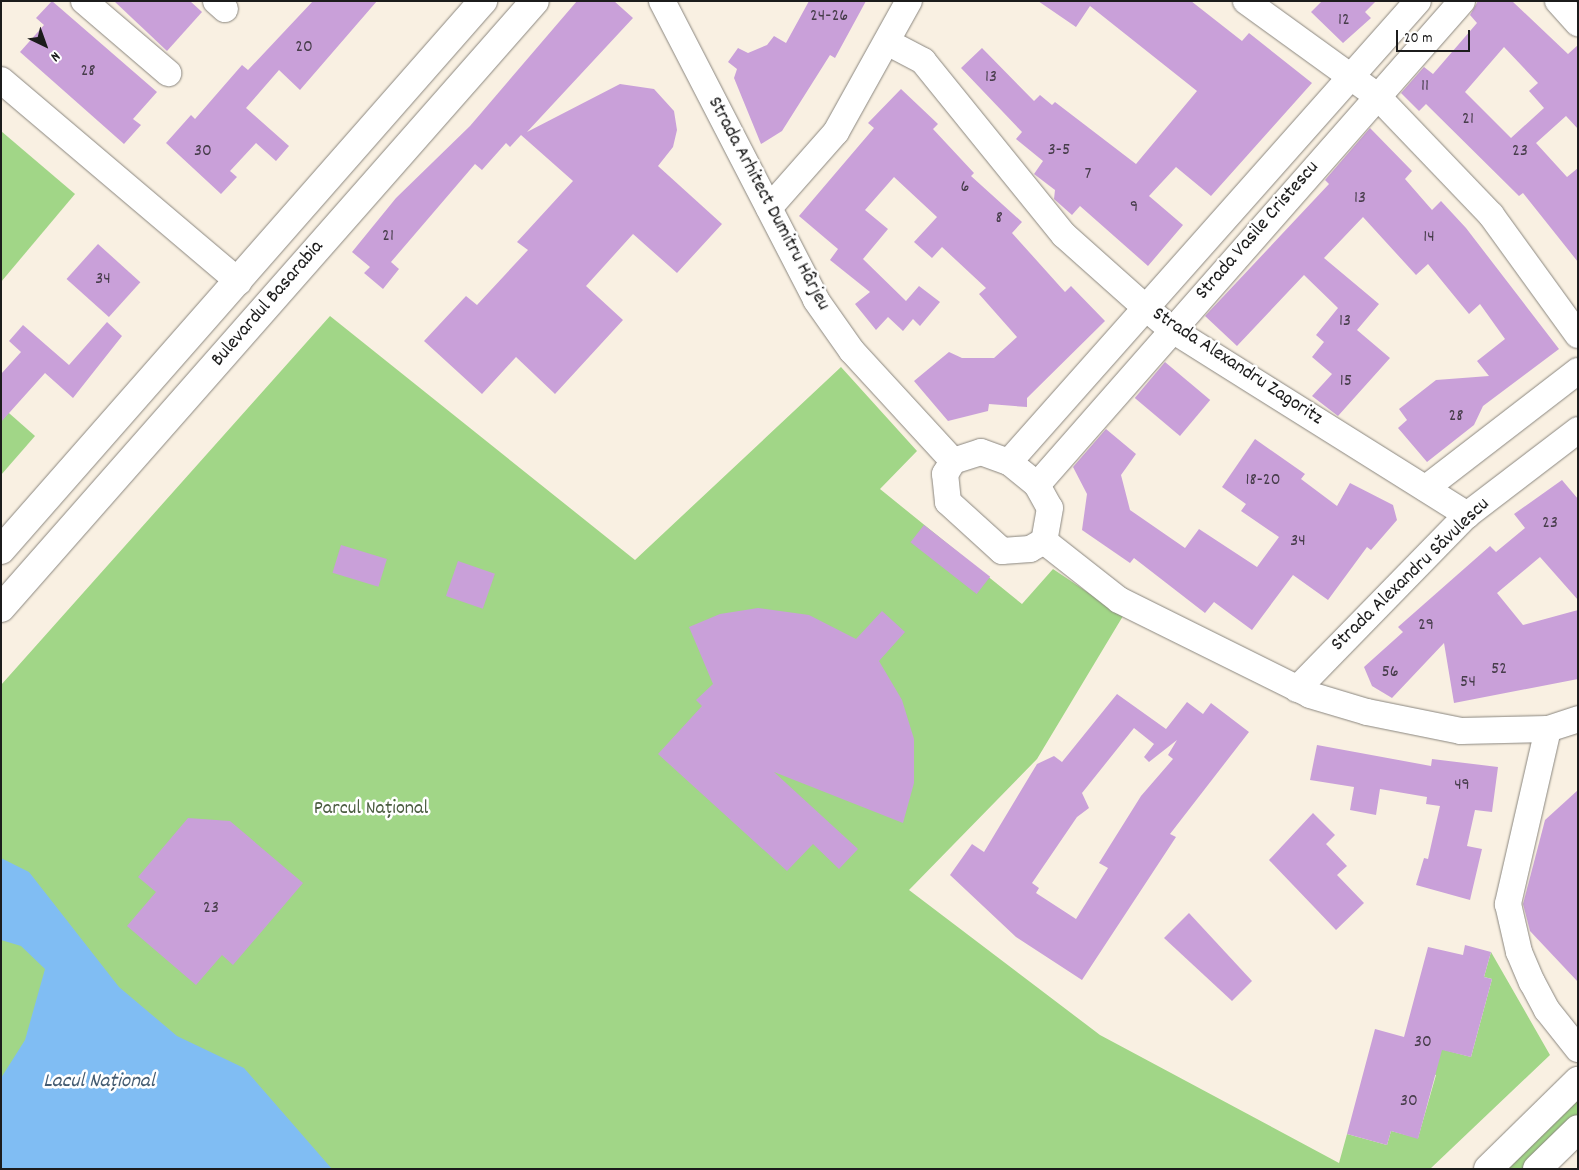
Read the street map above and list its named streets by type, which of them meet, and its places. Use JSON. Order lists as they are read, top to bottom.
{
  "streets": {
    "main road": ["Bulevardul Basarabia"],
    "street": [
      "Strada Arhitect Dumitru Hârjeu",
      "Strada Vasile Cristescu",
      "Strada Alexandru Zagoritz",
      "Strada Alexandru Săvulescu"
    ]
  },
  "crossings": [
    ["Strada Arhitect Dumitru Hârjeu", "Strada Vasile Cristescu"],
    ["Strada Vasile Cristescu", "Strada Alexandru Zagoritz"],
    ["Strada Alexandru Zagoritz", "Strada Alexandru Săvulescu"]
  ],
  "water": ["Lacul Național"],
  "parks": ["Parcul Național"],
  "house_numbers": [
    "24-26",
    "12",
    "20",
    "28",
    "13",
    "11",
    "21",
    "3-5",
    "30",
    "23",
    "7",
    "6",
    "13",
    "9",
    "8",
    "21",
    "14",
    "34",
    "13",
    "15",
    "28",
    "18-20",
    "23",
    "34",
    "29",
    "52",
    "56",
    "54",
    "49",
    "23",
    "30",
    "30"
  ],
  "scale_bar": "20 m",
  "north": "bottom right"
}
